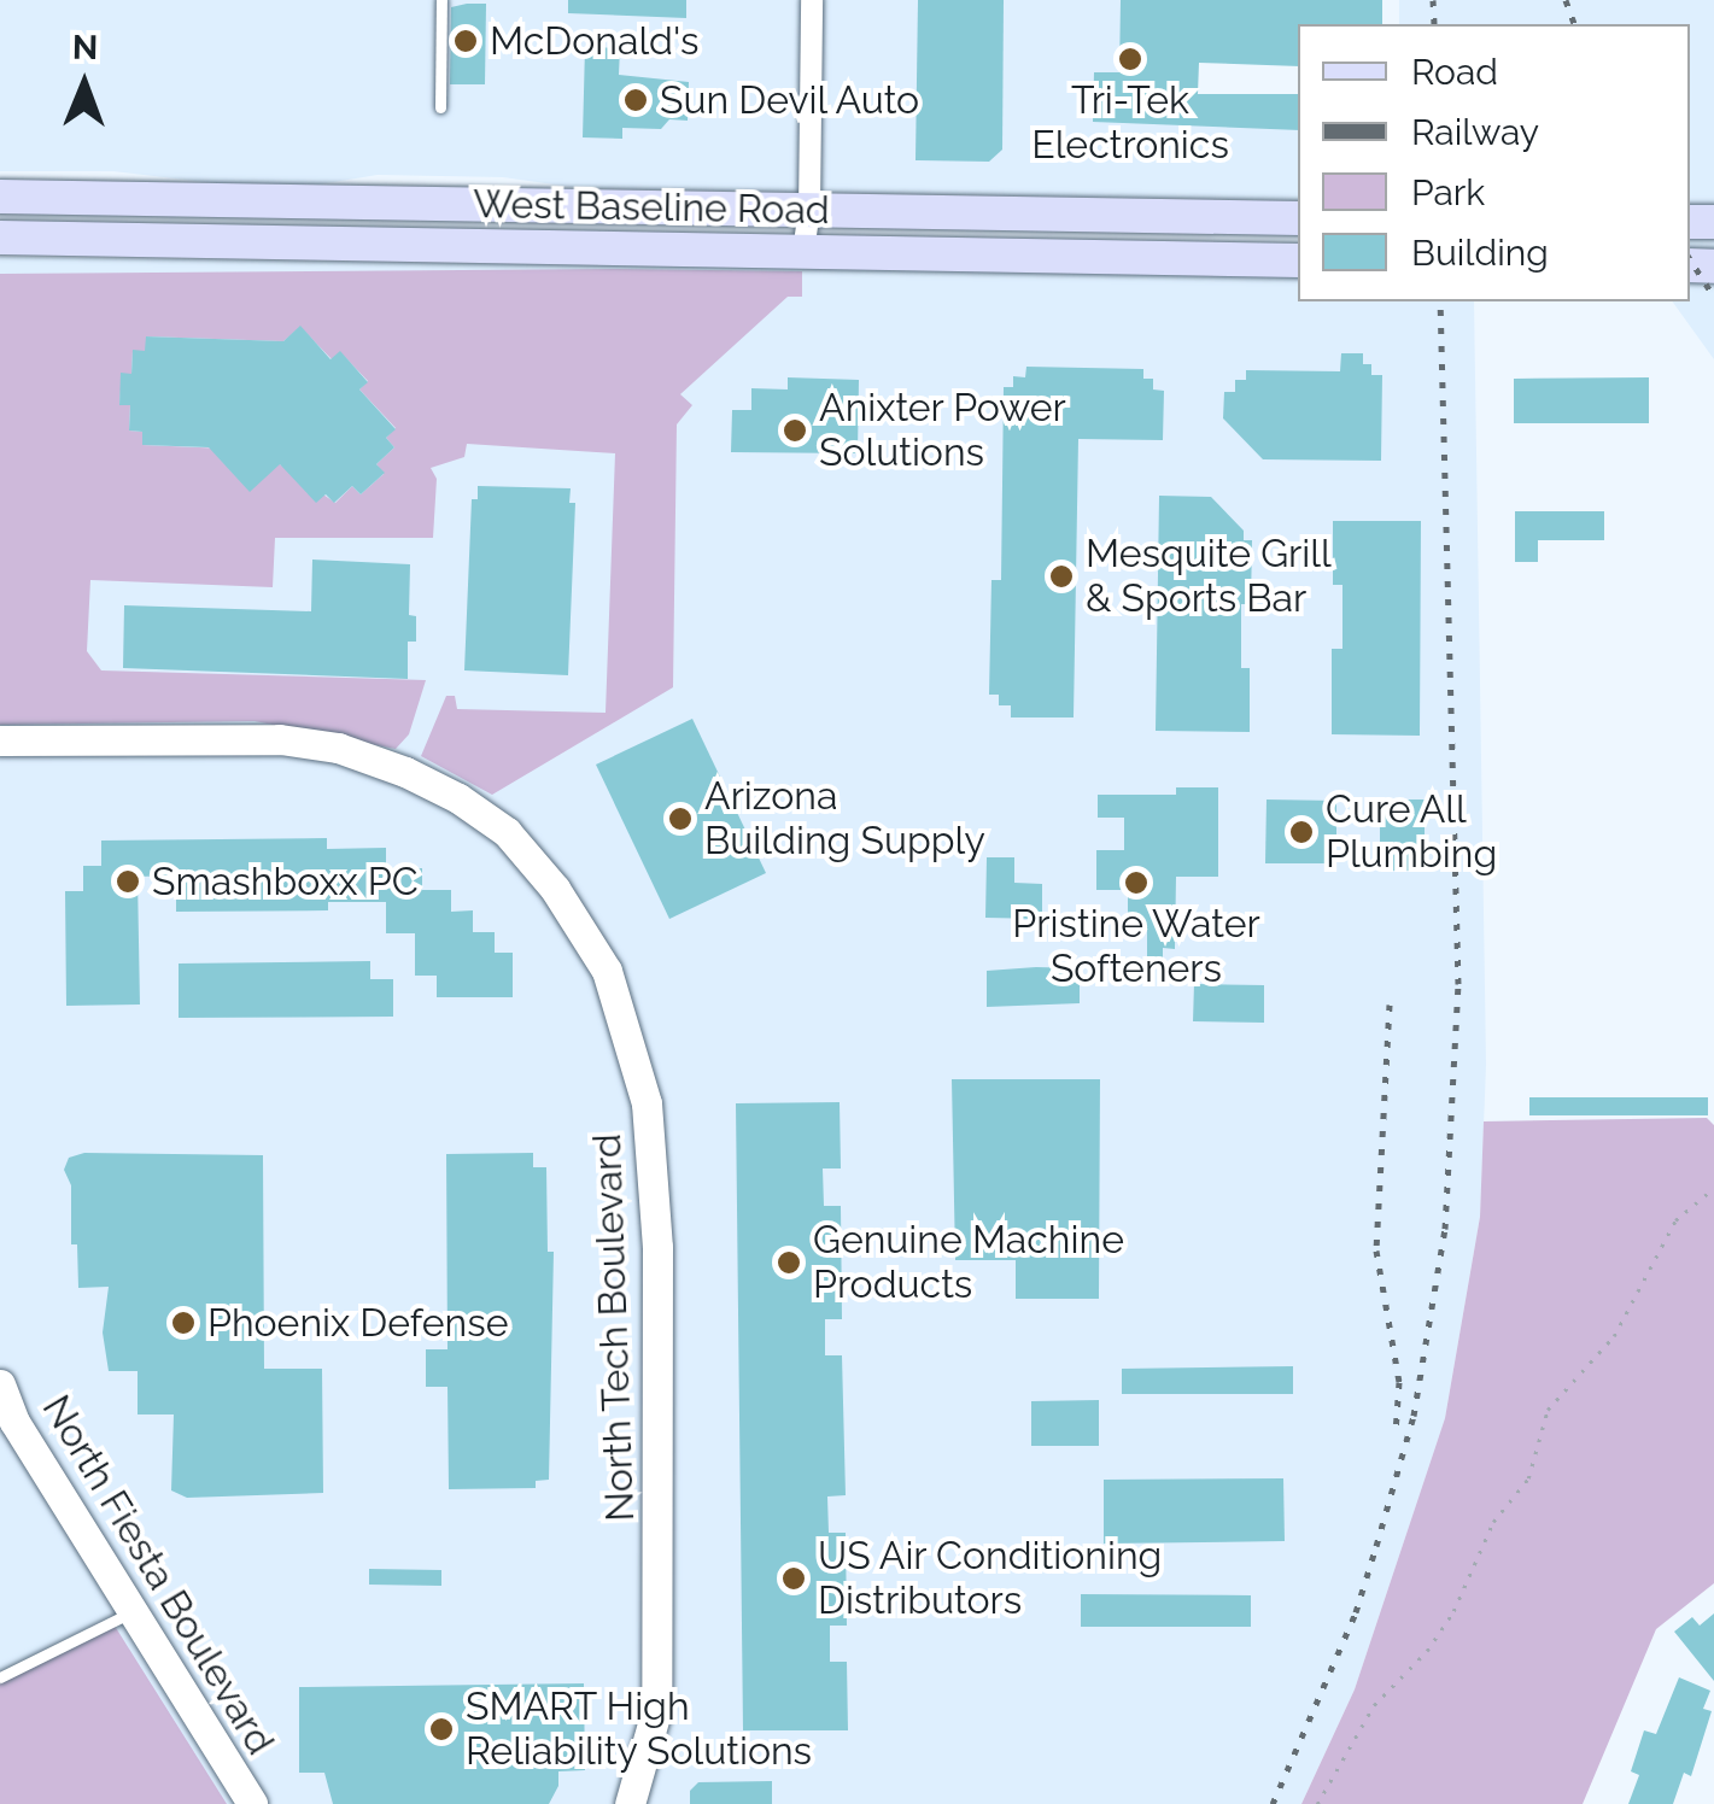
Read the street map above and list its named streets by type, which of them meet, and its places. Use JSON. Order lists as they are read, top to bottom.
{
  "streets": {
    "main road": ["West Baseline Road"],
    "street": ["North Tech Boulevard", "North Fiesta Boulevard"]
  },
  "places": [
    "McDonald's",
    "Tri-Tek Electronics",
    "Sun Devil Auto",
    "Anixter Power Solutions",
    "Mesquite Grill & Sports Bar",
    "Arizona Building Supply",
    "Cure All Plumbing",
    "Smashboxx PC",
    "Pristine Water Softeners",
    "Genuine Machine Products",
    "Phoenix Defense",
    "US Air Conditioning Distributors",
    "SMART High Reliability Solutions"
  ],
  "legend": [
    "Road",
    "Railway",
    "Park",
    "Building"
  ],
  "north": "top"
}
